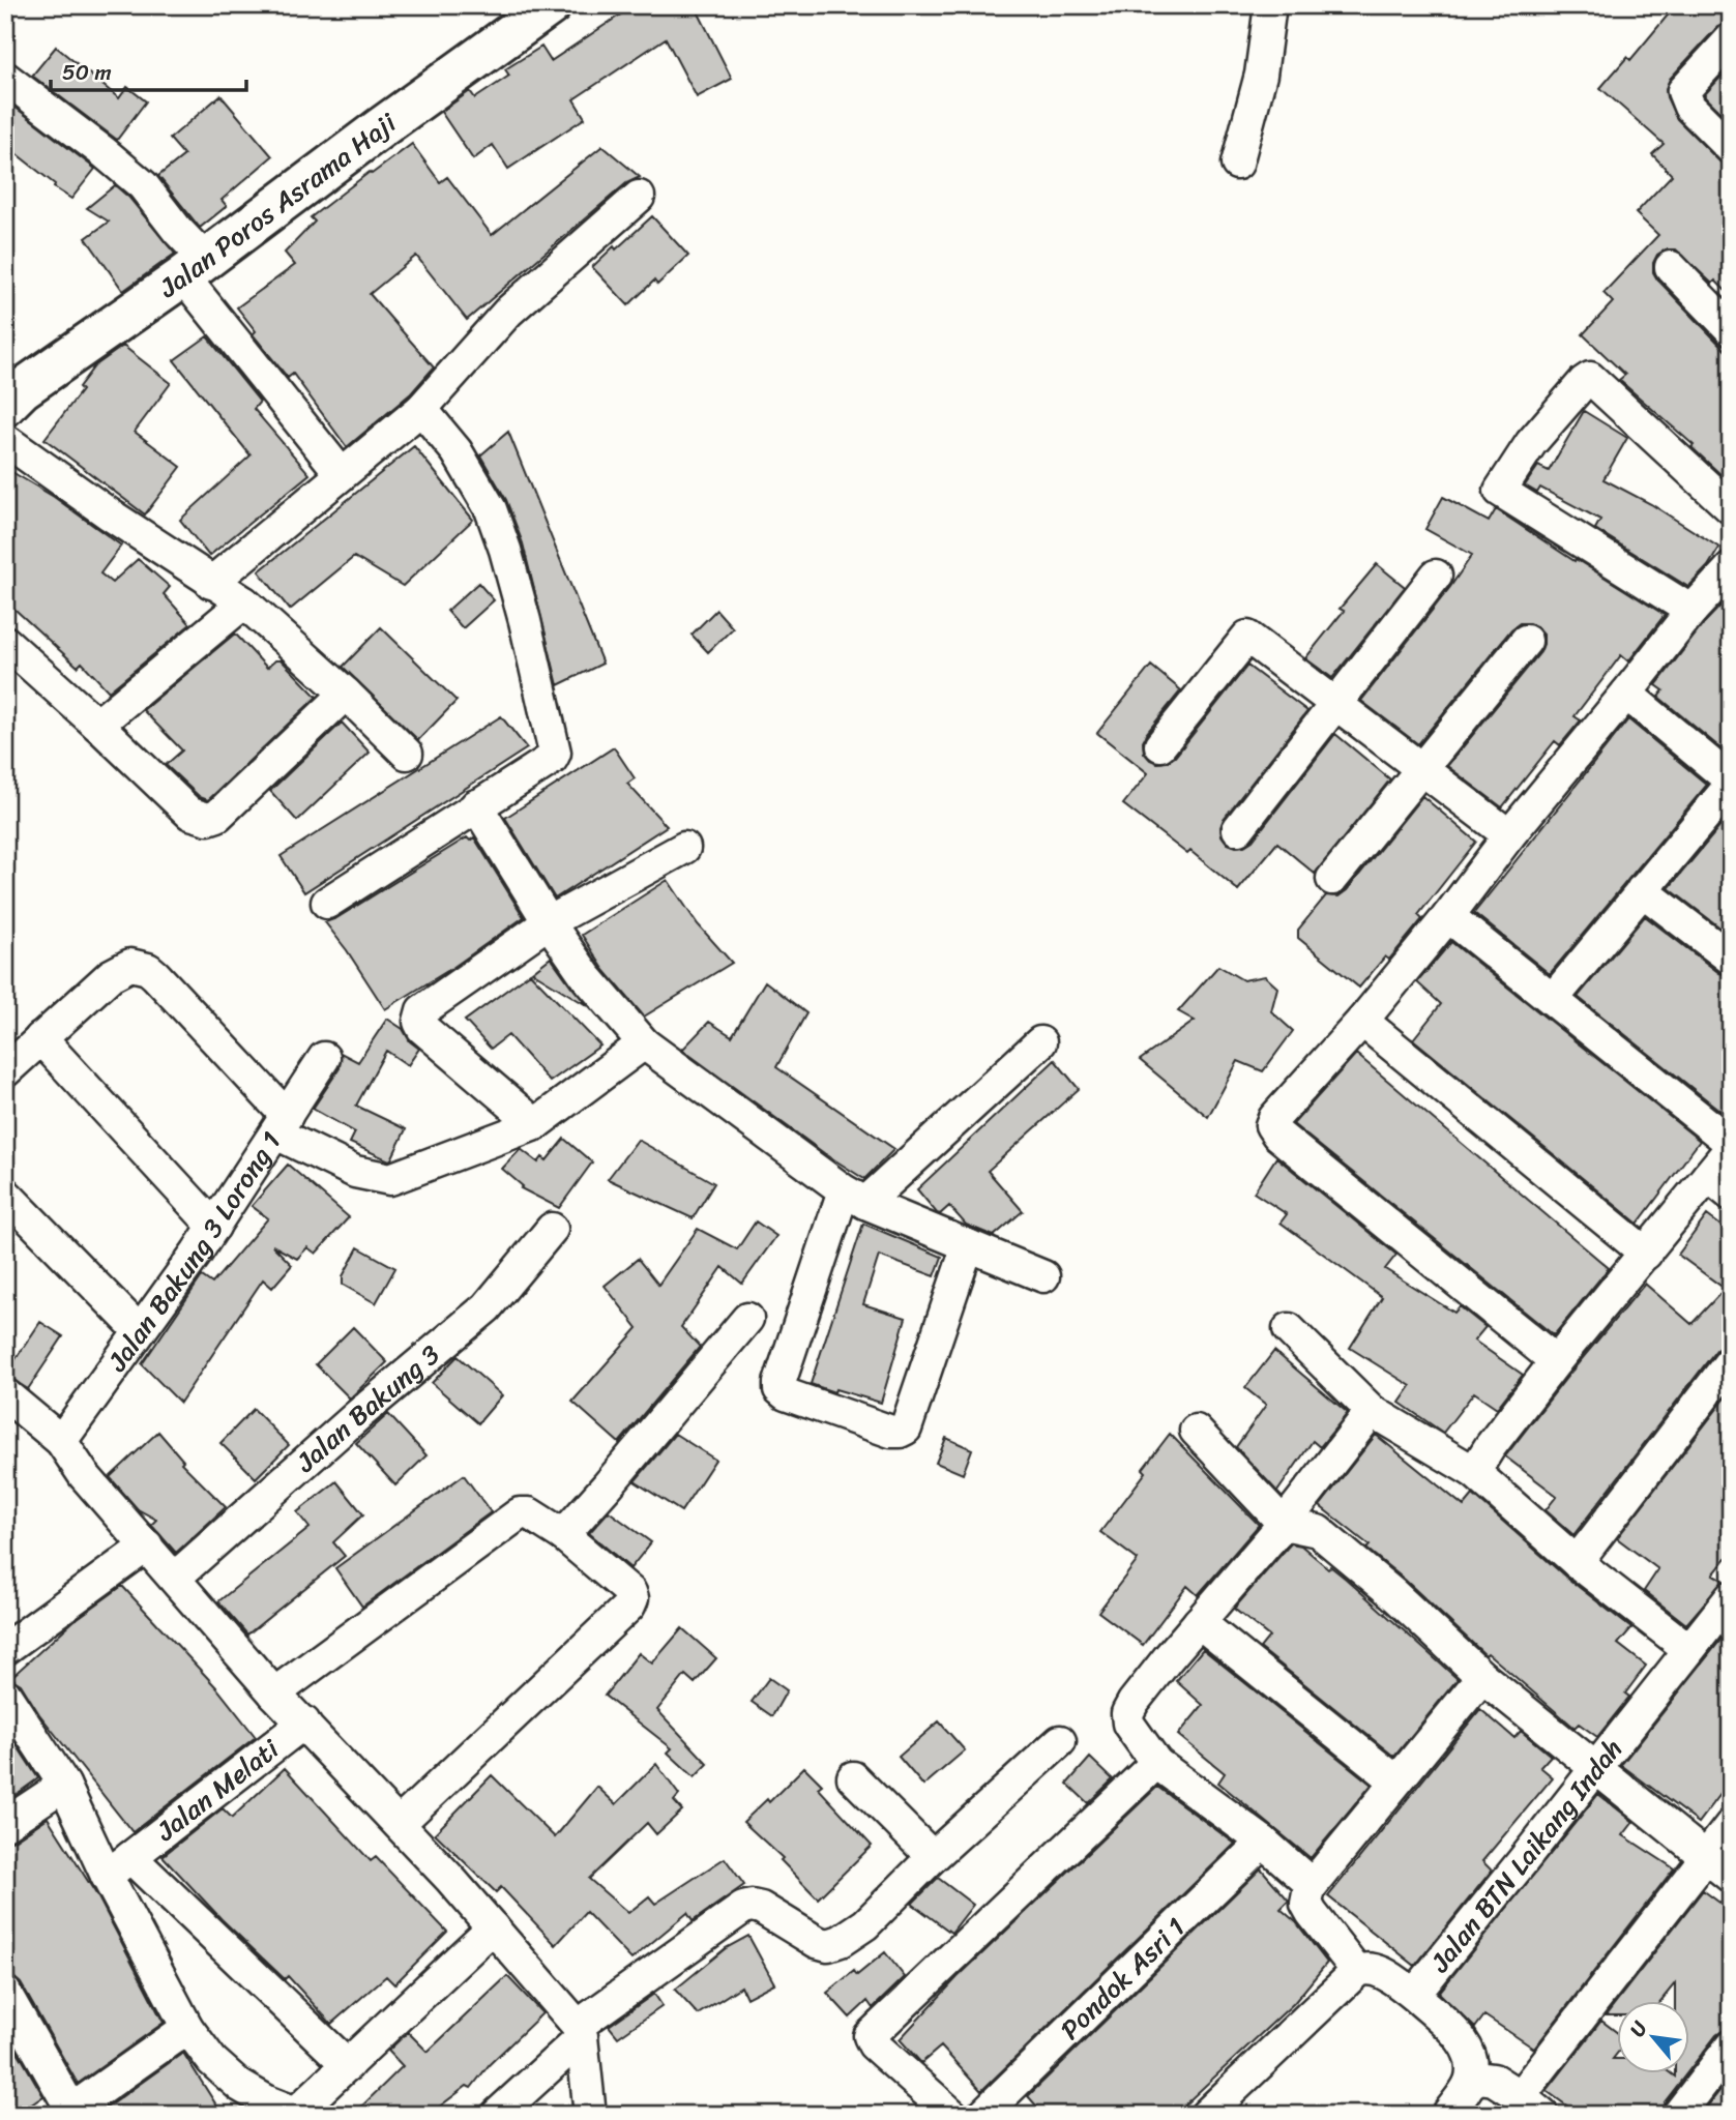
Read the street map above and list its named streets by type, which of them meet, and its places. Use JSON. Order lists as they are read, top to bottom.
{
  "streets": {
    "street": [
      "Jalan Poros Asrama Haji",
      "Jalan Bakung 3 Lorong 1",
      "Jalan Bakung 3",
      "Jalan Melati",
      "Jalan BTN Laikang Indah",
      "Pondok Asri 1"
    ]
  },
  "scale_bar": "50 m",
  "north": "top left"
}
